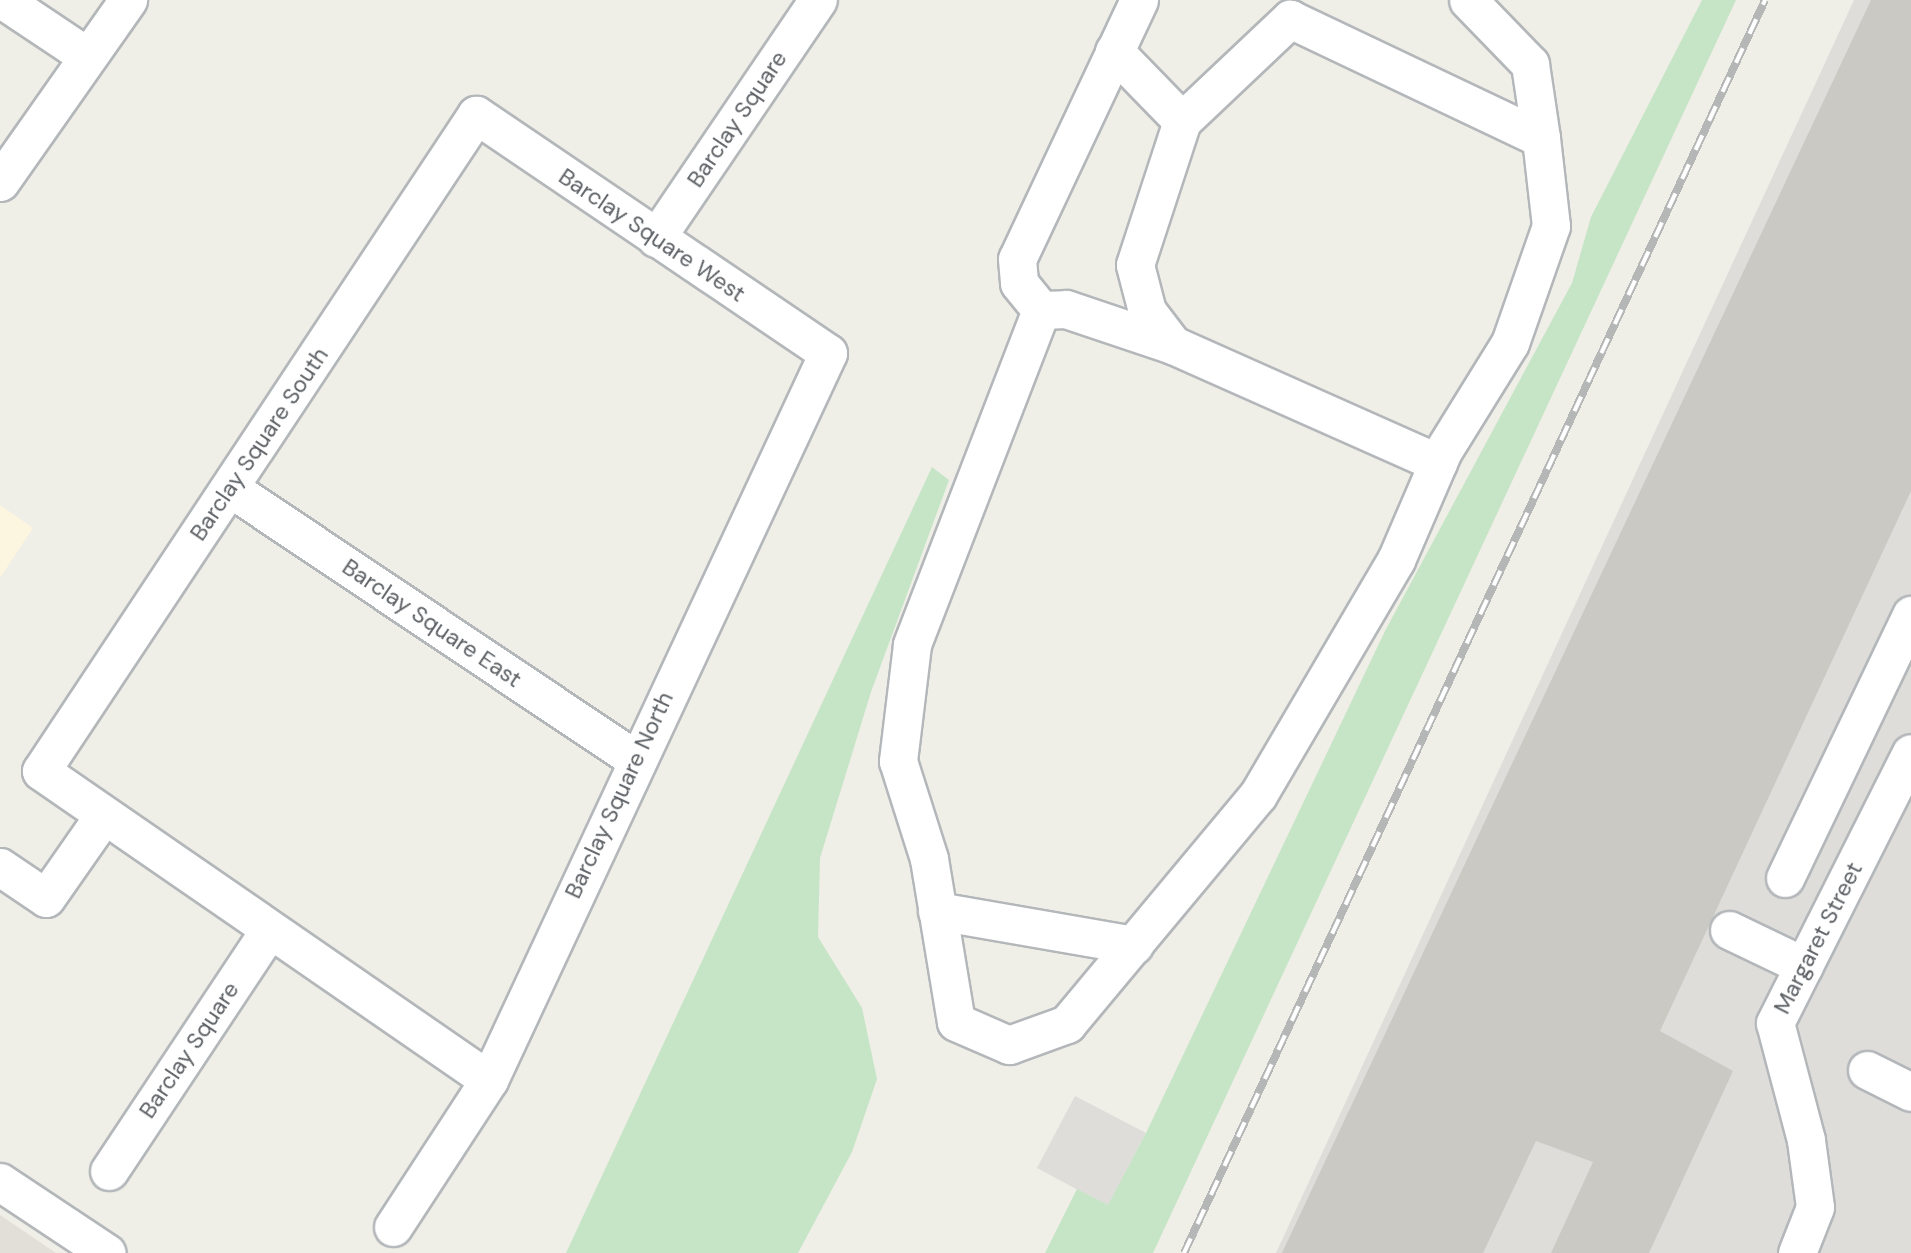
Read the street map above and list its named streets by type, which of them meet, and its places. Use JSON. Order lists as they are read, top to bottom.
{
  "streets": {
    "street": [
      "Barclay Square",
      "Barclay Square West",
      "Barclay Square South",
      "Barclay Square East",
      "Barclay Square North",
      "Margaret Street"
    ]
  },
  "crossings": [
    ["Barclay Square", "Barclay Square West"],
    ["Barclay Square West", "Barclay Square South"],
    ["Barclay Square West", "Barclay Square North"],
    ["Barclay Square South", "Barclay Square East"],
    ["Barclay Square East", "Barclay Square North"]
  ]
}
